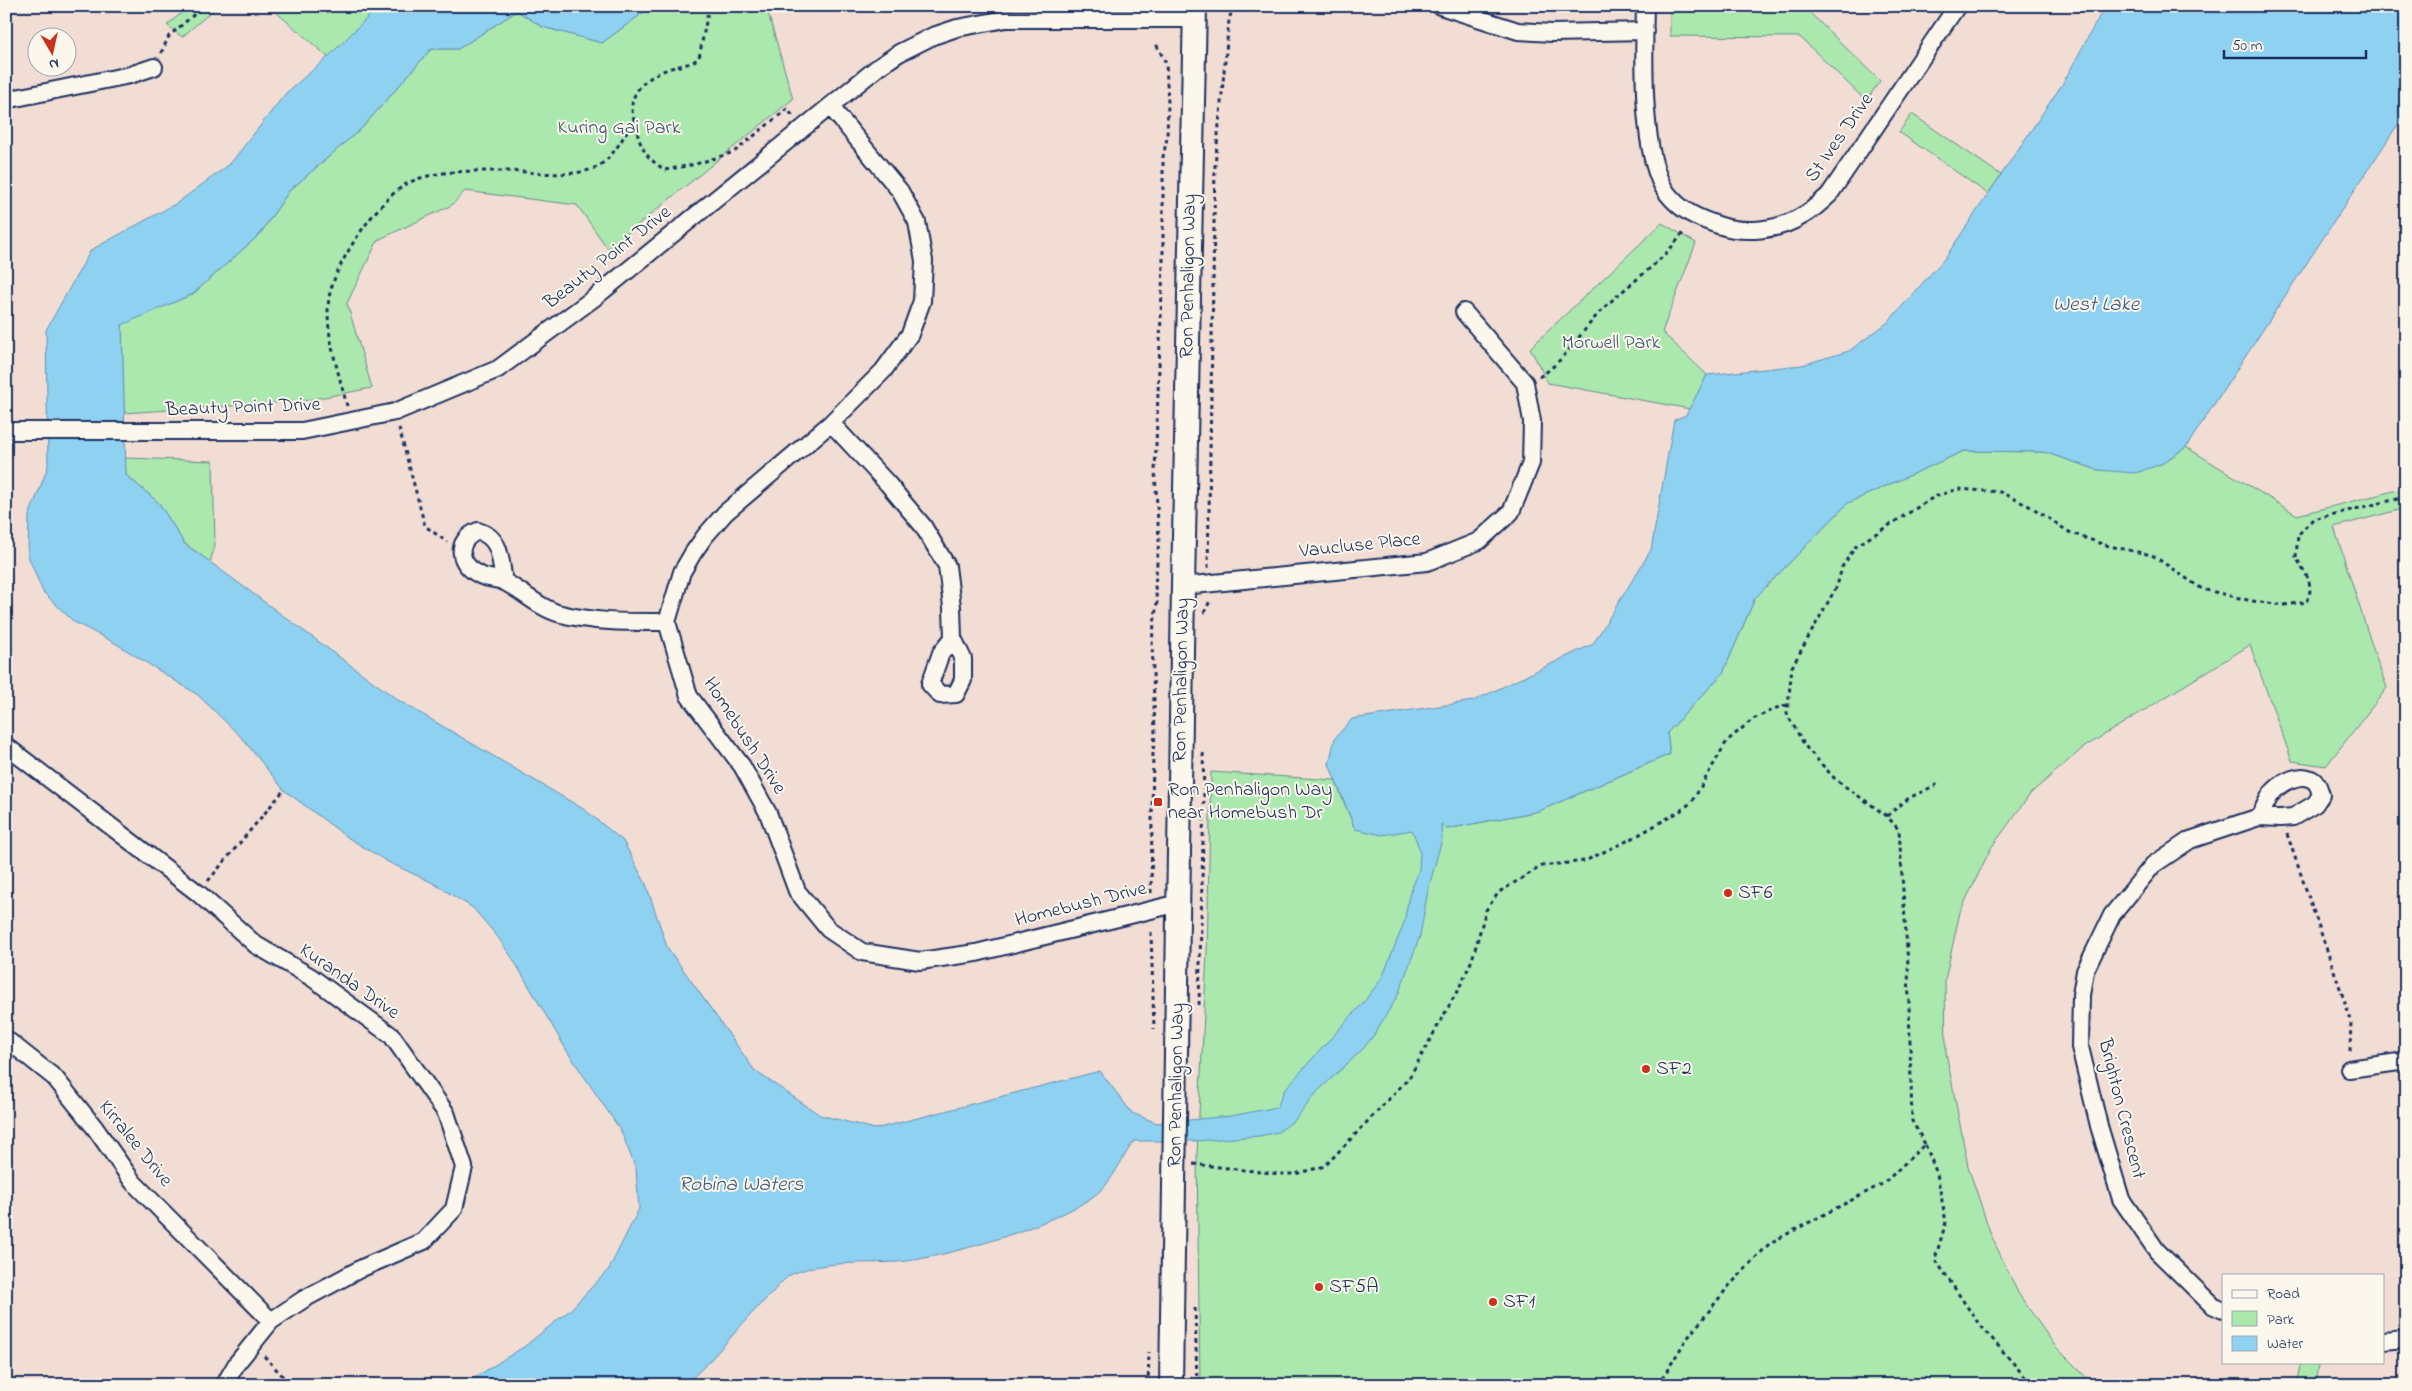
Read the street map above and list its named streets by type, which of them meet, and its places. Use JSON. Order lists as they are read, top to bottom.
{
  "streets": {
    "street": [
      "St Ives Drive",
      "Beauty Point Drive",
      "Ron Penhaligon Way",
      "Vaucluse Place",
      "Homebush Drive",
      "Kuranda Drive",
      "Brighton Crescent",
      "Kirralee Drive"
    ]
  },
  "crossings": [
    ["Beauty Point Drive", "Ron Penhaligon Way"],
    ["Ron Penhaligon Way", "Vaucluse Place"],
    ["Ron Penhaligon Way", "Homebush Drive"],
    ["Kuranda Drive", "Kirralee Drive"]
  ],
  "water": ["West Lake", "Robina Waters"],
  "parks": ["Kuring Gai Park", "Morwell Park"],
  "places": {
    "transit": ["Ron Penhaligon Way near Homebush Dr"],
    "other": [
      "SF6",
      "SF2",
      "SF5A",
      "SF1"
    ]
  },
  "legend": ["Road", "Park", "Water"],
  "scale_bar": "50 m",
  "north": "bottom"
}
